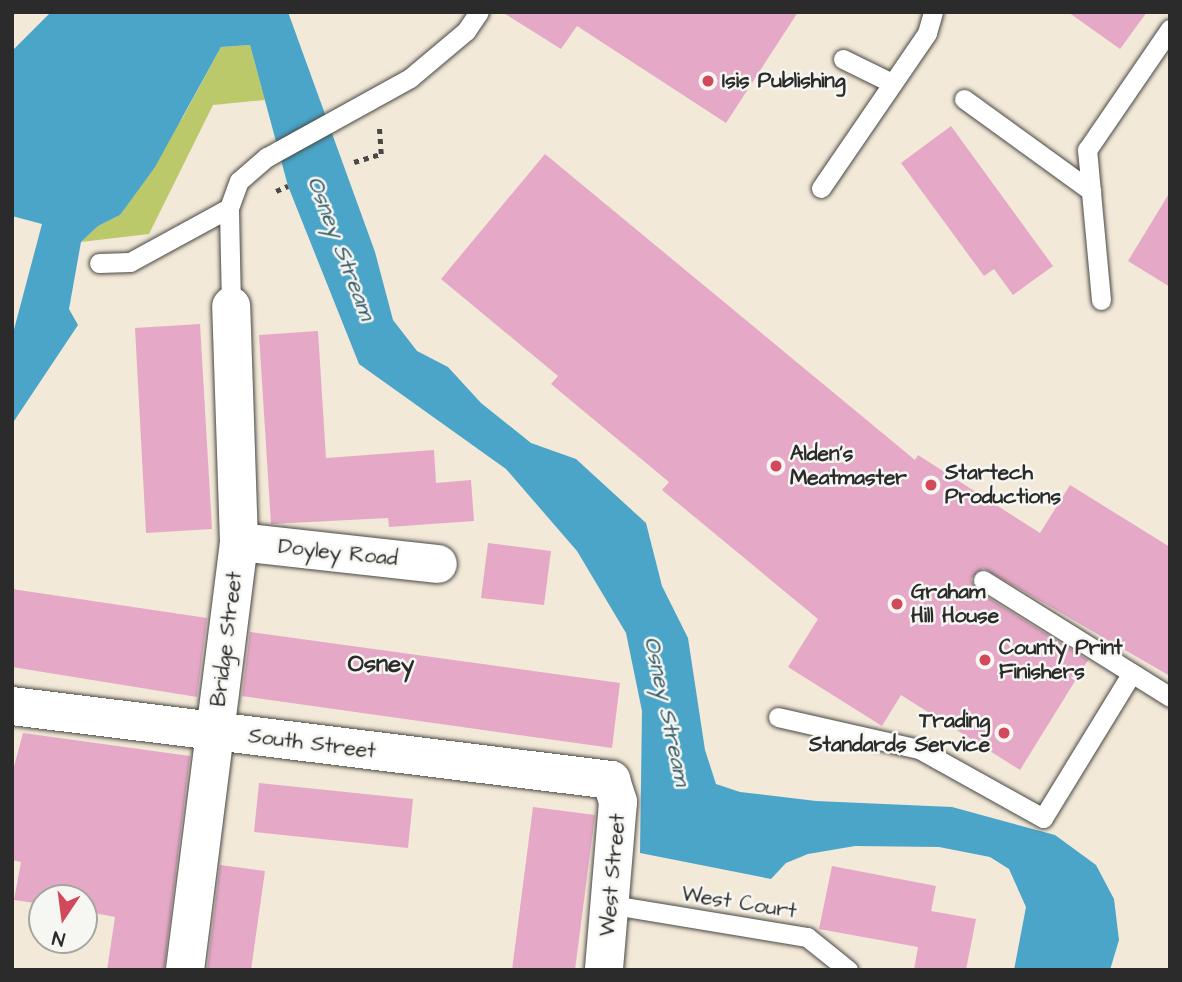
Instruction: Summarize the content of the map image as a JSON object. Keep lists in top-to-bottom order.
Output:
{
  "streets": {
    "street": [
      "Doyley Road",
      "Bridge Street",
      "South Street",
      "West Street"
    ],
    "lane": ["West Court"]
  },
  "crossings": [
    ["Doyley Road", "Bridge Street"],
    ["Bridge Street", "South Street"],
    ["South Street", "West Street"],
    ["West Street", "West Court"]
  ],
  "districts": ["Osney"],
  "water": ["Osney Stream"],
  "places": [
    "Isis Publishing",
    "Alden's Meatmaster",
    "Startech Productions",
    "Graham Hill House",
    "County Print Finishers",
    "Trading Standards Service"
  ],
  "north": "bottom"
}
